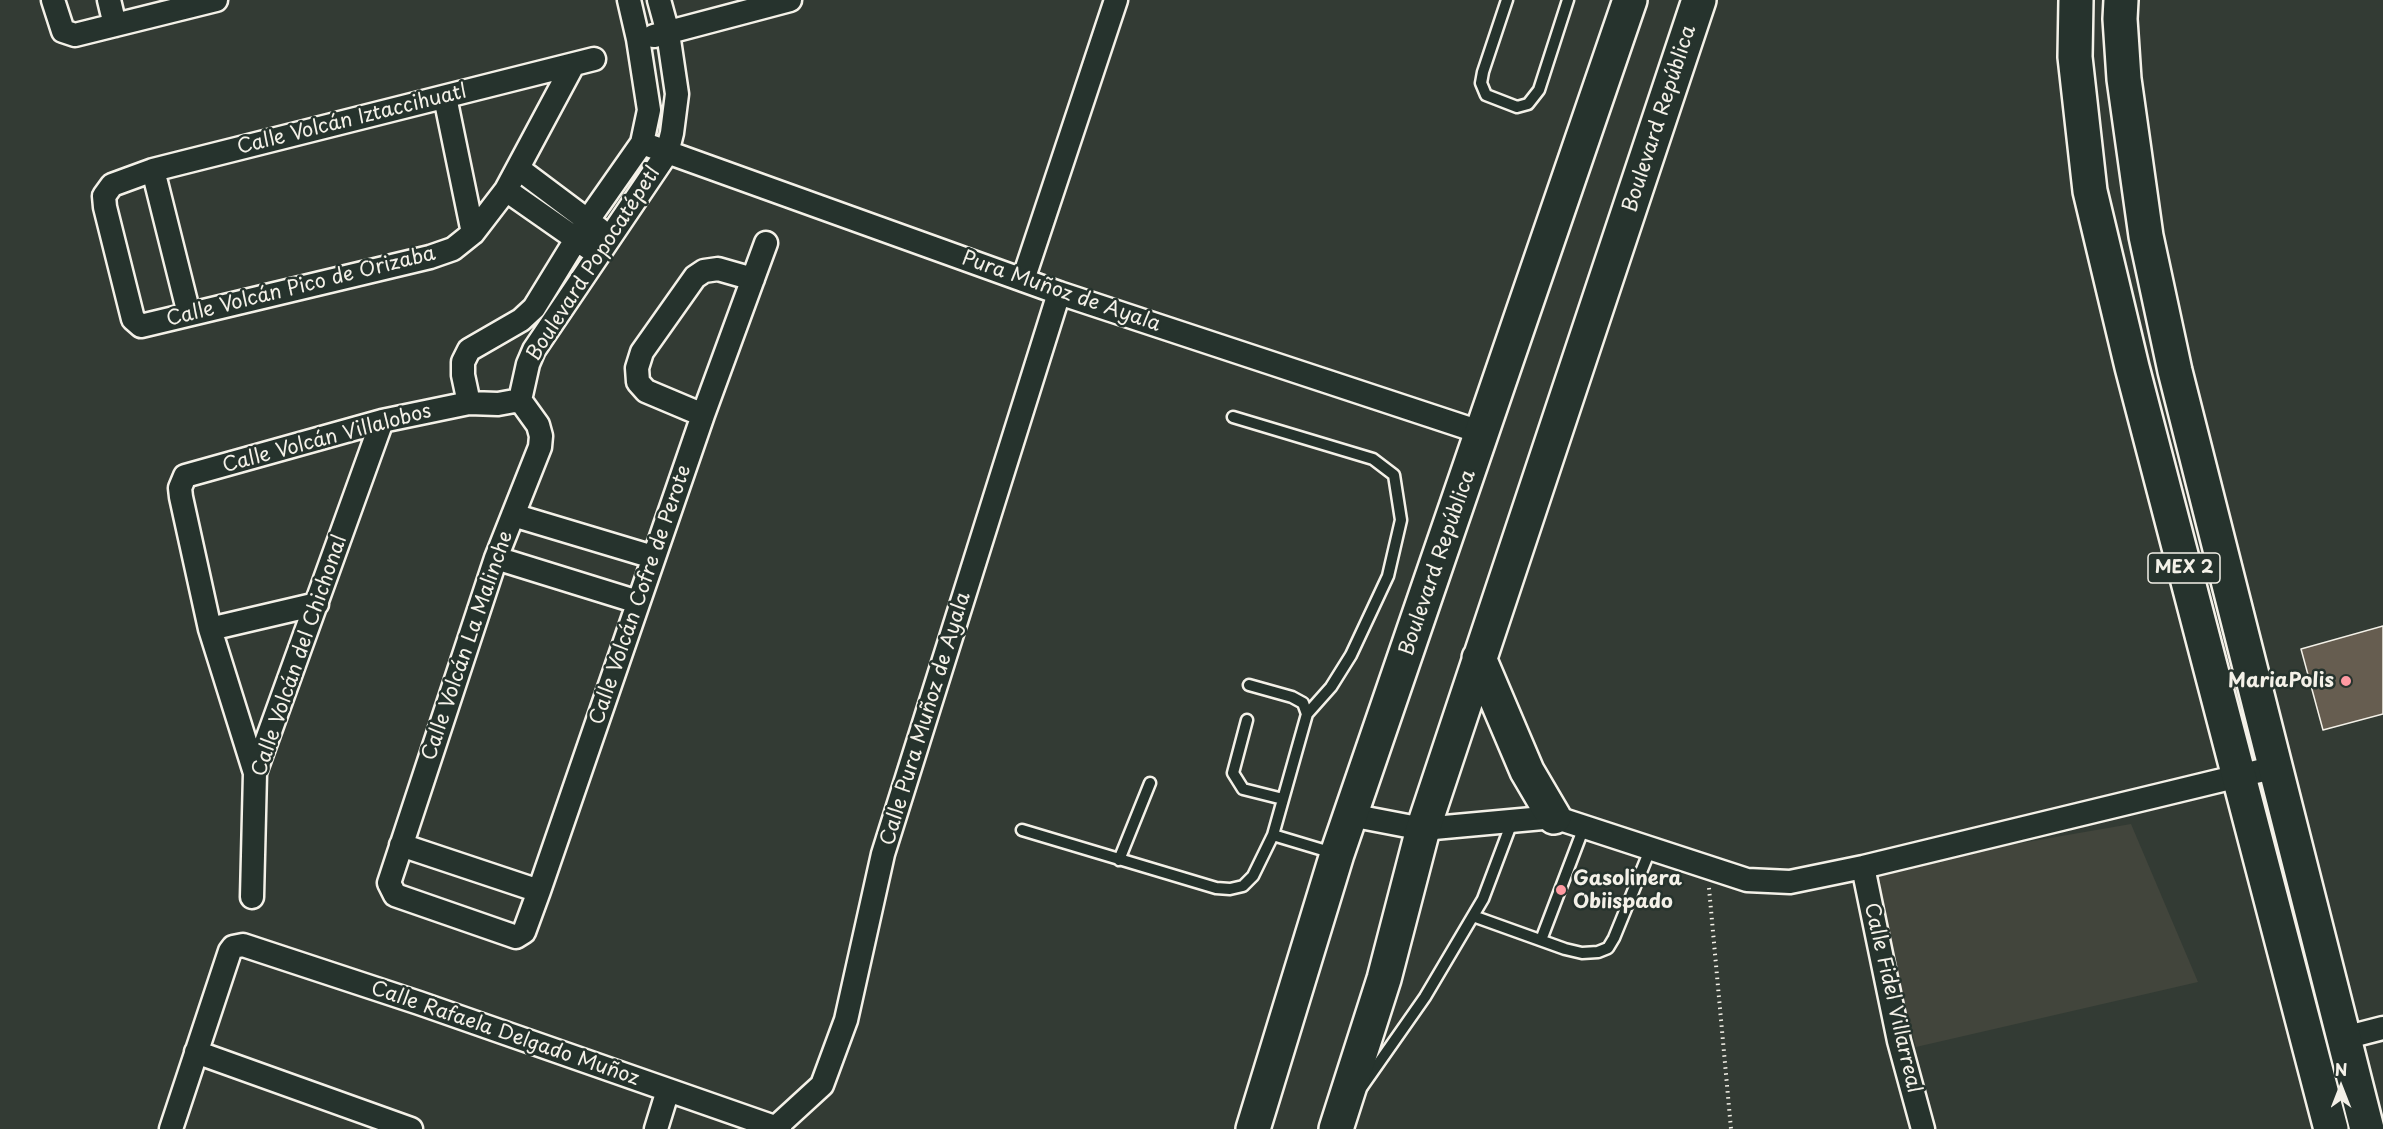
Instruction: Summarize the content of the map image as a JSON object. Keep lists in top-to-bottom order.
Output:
{
  "streets": {
    "main road": ["Boulevard República", "MEX 2"],
    "street": [
      "Calle Volcán Iztaccihuatl",
      "Boulevard Popocatépetl",
      "Calle Volcán Pico de Orizaba",
      "Pura Muñoz de Ayala",
      "Calle Volcán Villalobos",
      "Calle Volcán Cofre de Perote",
      "Calle Volcán La Malinche",
      "Calle Volcán del Chichonal",
      "Calle Pura Muñoz de Ayala",
      "Calle Fidel Villarreal",
      "Calle Rafaela Delgado Muñoz"
    ]
  },
  "crossings": [
    ["Boulevard República", "Pura Muñoz de Ayala"],
    ["Calle Volcán Iztaccihuatl", "Calle Volcán Pico de Orizaba"],
    ["Boulevard Popocatépetl", "Pura Muñoz de Ayala"],
    ["Boulevard Popocatépetl", "Calle Volcán Villalobos"],
    ["Boulevard Popocatépetl", "Calle Volcán La Malinche"],
    ["Pura Muñoz de Ayala", "Calle Pura Muñoz de Ayala"],
    ["Calle Volcán Villalobos", "Calle Volcán del Chichonal"],
    ["Calle Volcán Cofre de Perote", "Calle Volcán La Malinche"],
    ["Calle Pura Muñoz de Ayala", "Calle Rafaela Delgado Muñoz"]
  ],
  "places": ["MariaPolis", "Gasolinera Obiispado"],
  "north": "top"
}
